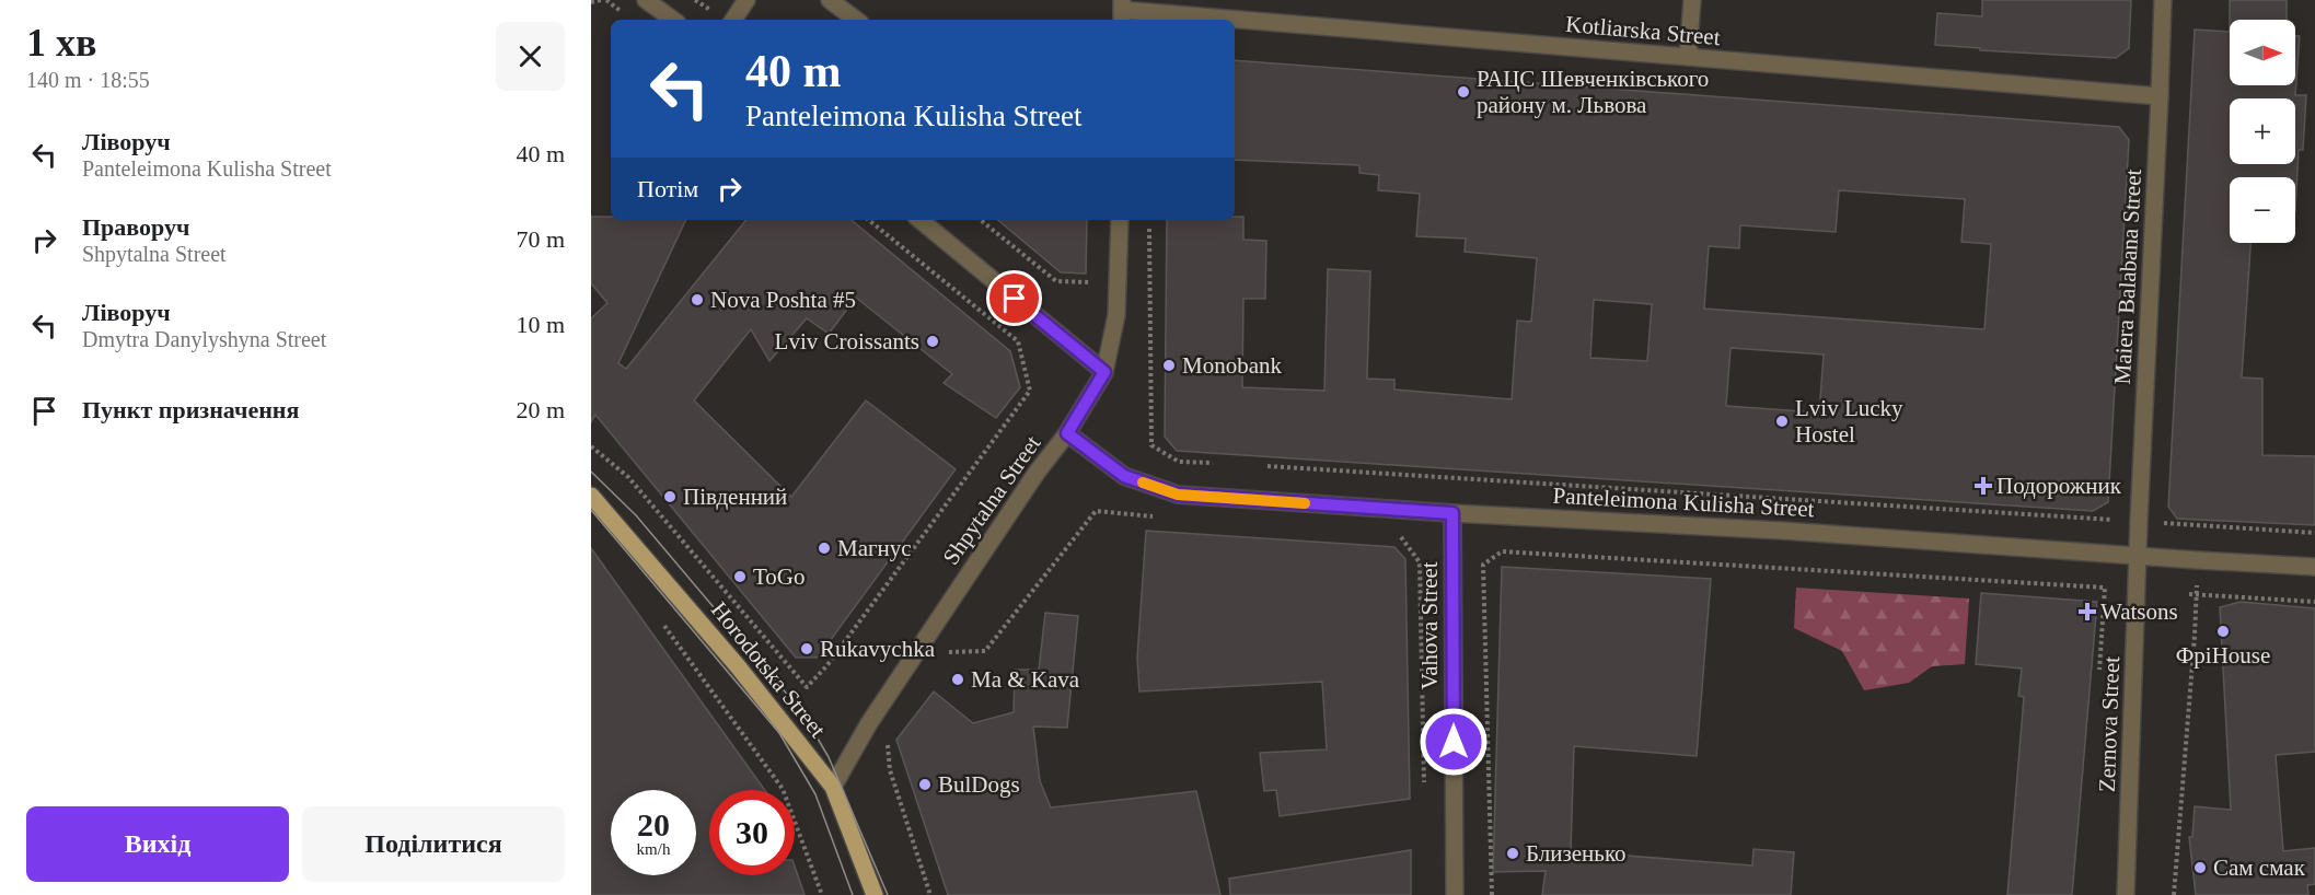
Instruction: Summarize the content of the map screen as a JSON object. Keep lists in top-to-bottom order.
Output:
{
  "streets": {
    "main road": ["Horodotska Street"],
    "street": [
      "Kotliarska Street",
      "Maiera Balabana Street",
      "Shpytalna Street",
      "Panteleimona Kulisha Street",
      "Vahova Street",
      "Zernova Street"
    ]
  },
  "crossings": [
    ["Kotliarska Street", "Maiera Balabana Street"],
    ["Maiera Balabana Street", "Panteleimona Kulisha Street"],
    ["Maiera Balabana Street", "Zernova Street"],
    ["Shpytalna Street", "Panteleimona Kulisha Street"],
    ["Shpytalna Street", "Horodotska Street"],
    ["Panteleimona Kulisha Street", "Vahova Street"],
    ["Panteleimona Kulisha Street", "Zernova Street"]
  ],
  "places": {
    "other": [
      "РАЦС Шевченківського району м. Львова",
      "Nova Poshta #5",
      "Lviv Croissants",
      "Monobank",
      "Lviv Lucky Hostel",
      "Південний",
      "Магнус",
      "ToGo",
      "ФріHouse",
      "Rukavychka",
      "Ma & Kava",
      "BulDogs",
      "Близенько",
      "Сам смак"
    ],
    "health": ["Подорожник", "Watsons"]
  },
  "north": "right",
  "page": {
    "heading": ["1 хв", "140 m · 18:55"],
    "map_buttons": ["+", "−"],
    "turn": ["40 m", "Panteleimona Kulisha Street"],
    "list": [
      {
        "name": "Ліворуч",
        "note": "Panteleimona Kulisha Street",
        "value": "40 m"
      },
      {
        "name": "Праворуч",
        "note": "Shpytalna Street",
        "value": "70 m"
      },
      {
        "name": "Ліворуч",
        "note": "Dmytra Danylyshyna Street",
        "value": "10 m"
      },
      {
        "name": "Пункт призначення",
        "value": "20 m"
      }
    ],
    "then": "Потім",
    "speed": "20 km/h",
    "limit": "30",
    "buttons": ["Вихід", "Поділитися"]
  }
}
